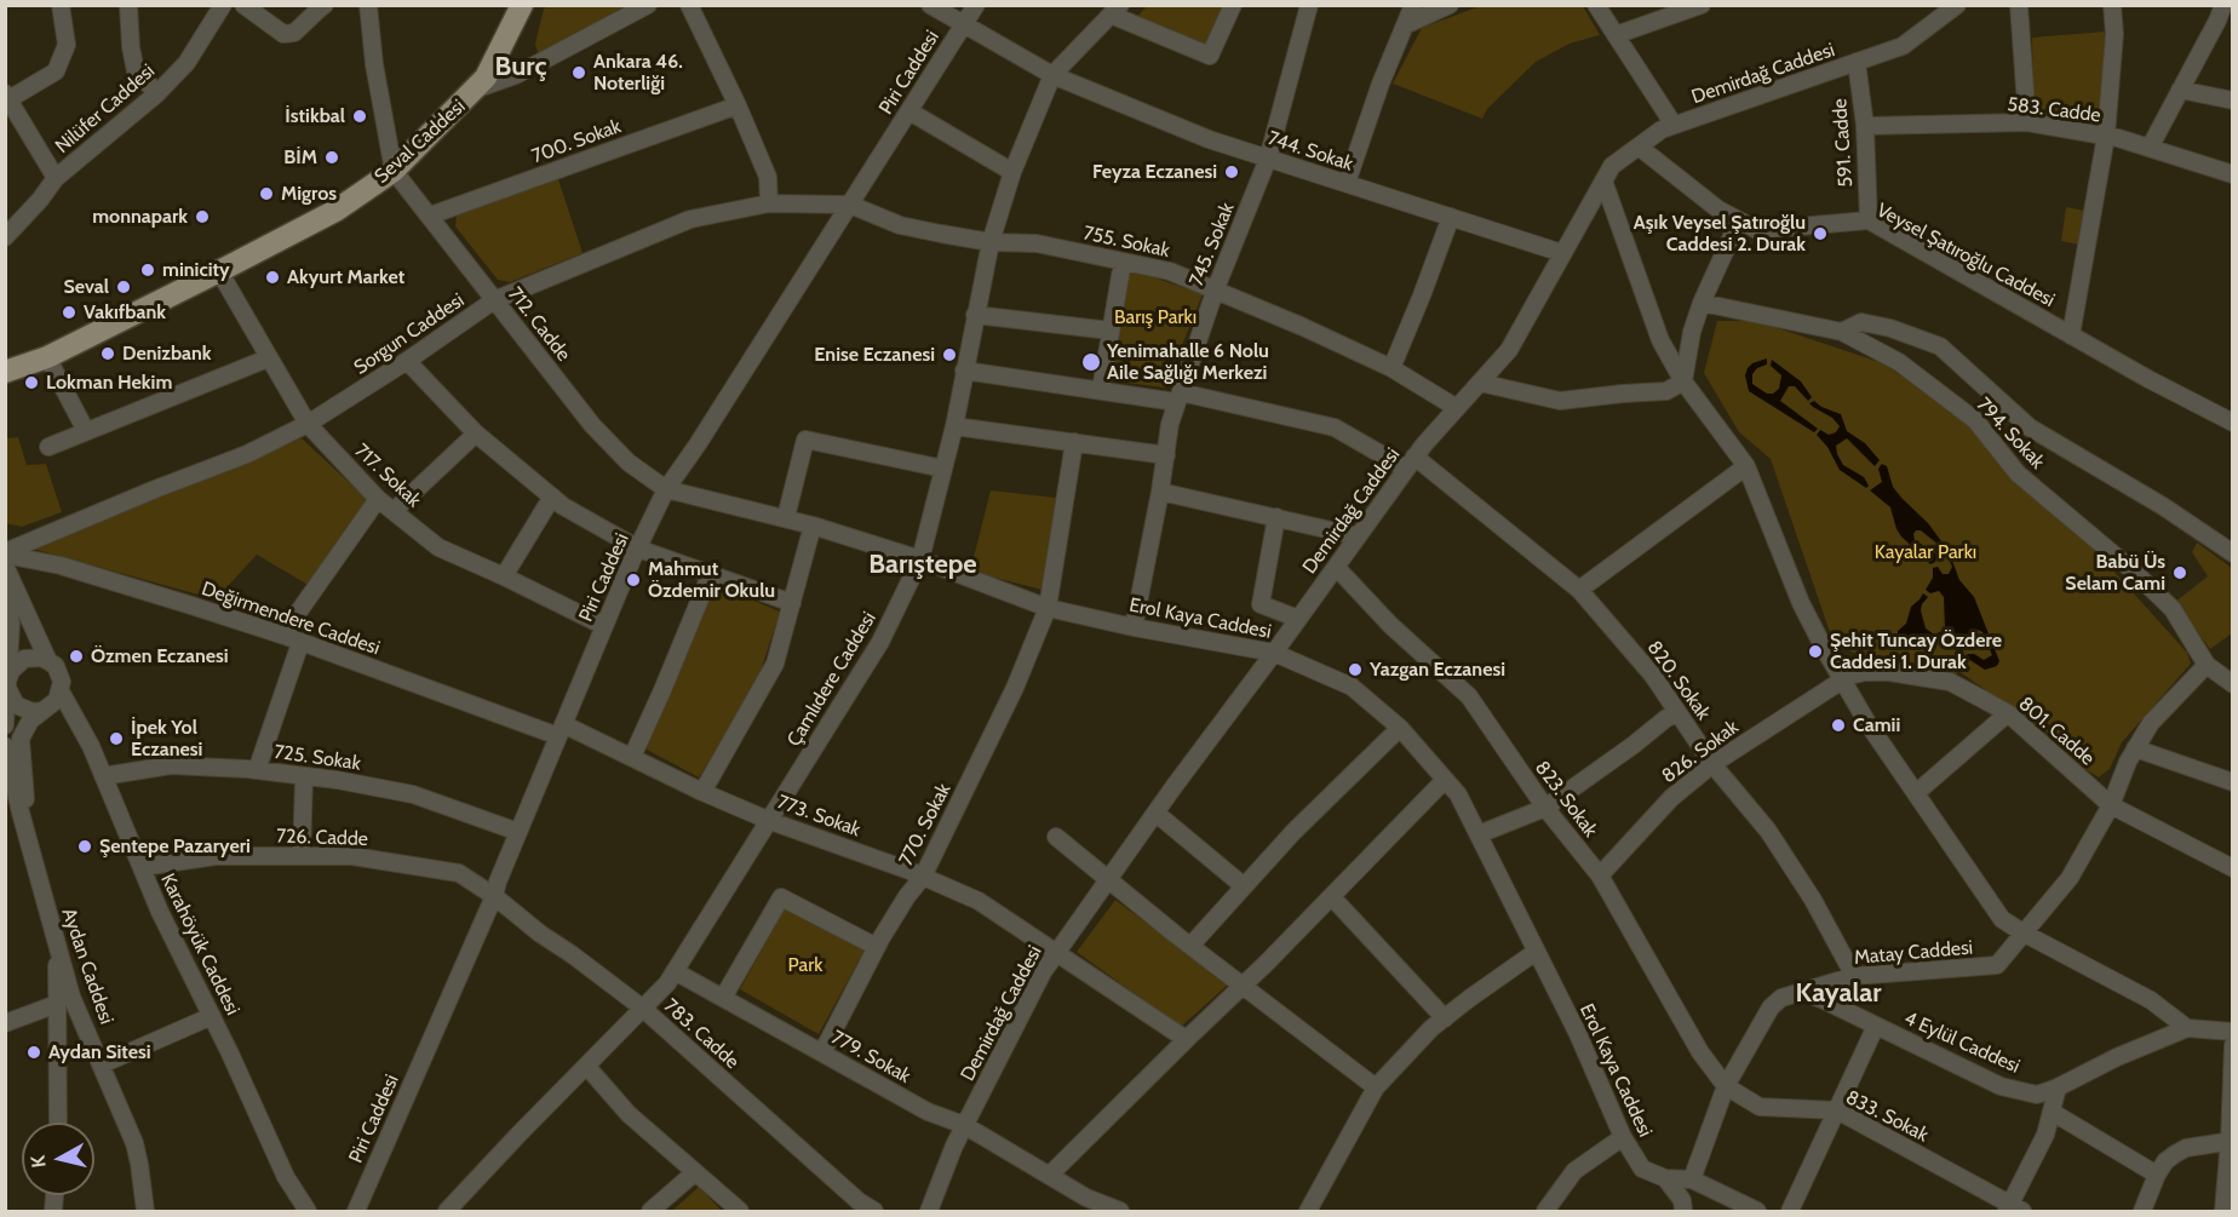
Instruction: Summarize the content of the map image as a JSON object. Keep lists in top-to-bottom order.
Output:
{
  "streets": {
    "main road": ["Seval Caddesi"],
    "street": [
      "Piri Caddesi",
      "Demirdağ Caddesi",
      "Nilüfer Caddesi",
      "583. Cadde",
      "700. Sokak",
      "591. Cadde",
      "744. Sokak",
      "755. Sokak",
      "745. Sokak",
      "Veysel Şatıroğlu Caddesi",
      "712. Cadde",
      "Sorgun Caddesi",
      "794. Sokak",
      "717. Sokak",
      "Değirmendere Caddesi",
      "Erol Kaya Caddesi",
      "Çamlıdere Caddesi",
      "820. Sokak",
      "801. Cadde",
      "826. Sokak",
      "725. Sokak",
      "823. Sokak",
      "773. Sokak",
      "770. Sokak",
      "726. Cadde",
      "Karahöyük Caddesi",
      "Matay Caddesi",
      "Aydan Caddesi",
      "783. Cadde",
      "4 Eylül Caddesi",
      "779. Sokak",
      "833. Sokak"
    ]
  },
  "crossings": [
    ["Piri Caddesi", "744. Sokak"],
    ["Piri Caddesi", "755. Sokak"],
    ["Piri Caddesi", "712. Cadde"],
    ["Piri Caddesi", "Sorgun Caddesi"],
    ["Piri Caddesi", "717. Sokak"],
    ["Piri Caddesi", "Değirmendere Caddesi"],
    ["Piri Caddesi", "Erol Kaya Caddesi"],
    ["Piri Caddesi", "725. Sokak"],
    ["Piri Caddesi", "773. Sokak"],
    ["Piri Caddesi", "726. Cadde"],
    ["Piri Caddesi", "783. Cadde"],
    ["Demirdağ Caddesi", "591. Cadde"],
    ["Demirdağ Caddesi", "744. Sokak"],
    ["Demirdağ Caddesi", "755. Sokak"],
    ["Demirdağ Caddesi", "Veysel Şatıroğlu Caddesi"],
    ["Demirdağ Caddesi", "Erol Kaya Caddesi"],
    ["Demirdağ Caddesi", "820. Sokak"],
    ["Demirdağ Caddesi", "823. Sokak"],
    ["Demirdağ Caddesi", "773. Sokak"],
    ["Demirdağ Caddesi", "779. Sokak"],
    ["583. Cadde", "591. Cadde"],
    ["Seval Caddesi", "712. Cadde"],
    ["Seval Caddesi", "717. Sokak"],
    ["700. Sokak", "712. Cadde"],
    ["591. Cadde", "Veysel Şatıroğlu Caddesi"],
    ["744. Sokak", "745. Sokak"],
    ["744. Sokak", "Çamlıdere Caddesi"],
    ["755. Sokak", "745. Sokak"],
    ["755. Sokak", "Sorgun Caddesi"],
    ["755. Sokak", "Çamlıdere Caddesi"],
    ["745. Sokak", "Erol Kaya Caddesi"],
    ["745. Sokak", "820. Sokak"],
    ["712. Cadde", "Sorgun Caddesi"],
    ["712. Cadde", "Erol Kaya Caddesi"],
    ["Sorgun Caddesi", "717. Sokak"],
    ["Sorgun Caddesi", "Değirmendere Caddesi"],
    ["794. Sokak", "Matay Caddesi"],
    ["Değirmendere Caddesi", "773. Sokak"],
    ["Erol Kaya Caddesi", "Çamlıdere Caddesi"],
    ["Erol Kaya Caddesi", "770. Sokak"],
    ["Çamlıdere Caddesi", "820. Sokak"],
    ["Çamlıdere Caddesi", "773. Sokak"],
    ["Çamlıdere Caddesi", "783. Cadde"],
    ["Çamlıdere Caddesi", "779. Sokak"],
    ["820. Sokak", "826. Sokak"],
    ["820. Sokak", "Matay Caddesi"],
    ["801. Cadde", "826. Sokak"],
    ["801. Cadde", "Matay Caddesi"],
    ["826. Sokak", "823. Sokak"],
    ["725. Sokak", "Karahöyük Caddesi"],
    ["823. Sokak", "Matay Caddesi"],
    ["823. Sokak", "833. Sokak"],
    ["773. Sokak", "770. Sokak"],
    ["770. Sokak", "779. Sokak"],
    ["726. Cadde", "Karahöyük Caddesi"],
    ["726. Cadde", "783. Cadde"],
    ["Matay Caddesi", "4 Eylül Caddesi"],
    ["Matay Caddesi", "833. Sokak"]
  ],
  "districts": ["Burç", "Barıştepe", "Kayalar"],
  "parks": ["Barış Parkı", "Kayalar Parkı", "Park"],
  "places": [
    "Ankara 46. Noterliği",
    "İstikbal",
    "BİM",
    "Feyza Eczanesi",
    "Migros",
    "monnapark",
    "Aşık Veysel Şatıroğlu Caddesi 2. Durak",
    "minicity",
    "Akyurt Market",
    "Seval",
    "Vakıfbank",
    "Denizbank",
    "Enise Eczanesi",
    "Yenimahalle 6 Nolu Aile Sağlığı Merkezi",
    "Lokman Hekim",
    "Babü Üs Selam Cami",
    "Mahmut Özdemir Okulu",
    "Şehit Tuncay Özdere Caddesi 1. Durak",
    "Özmen Eczanesi",
    "Yazgan Eczanesi",
    "Camii",
    "İpek Yol Eczanesi",
    "Şentepe Pazaryeri",
    "Aydan Sitesi"
  ],
  "north": "left"
}
